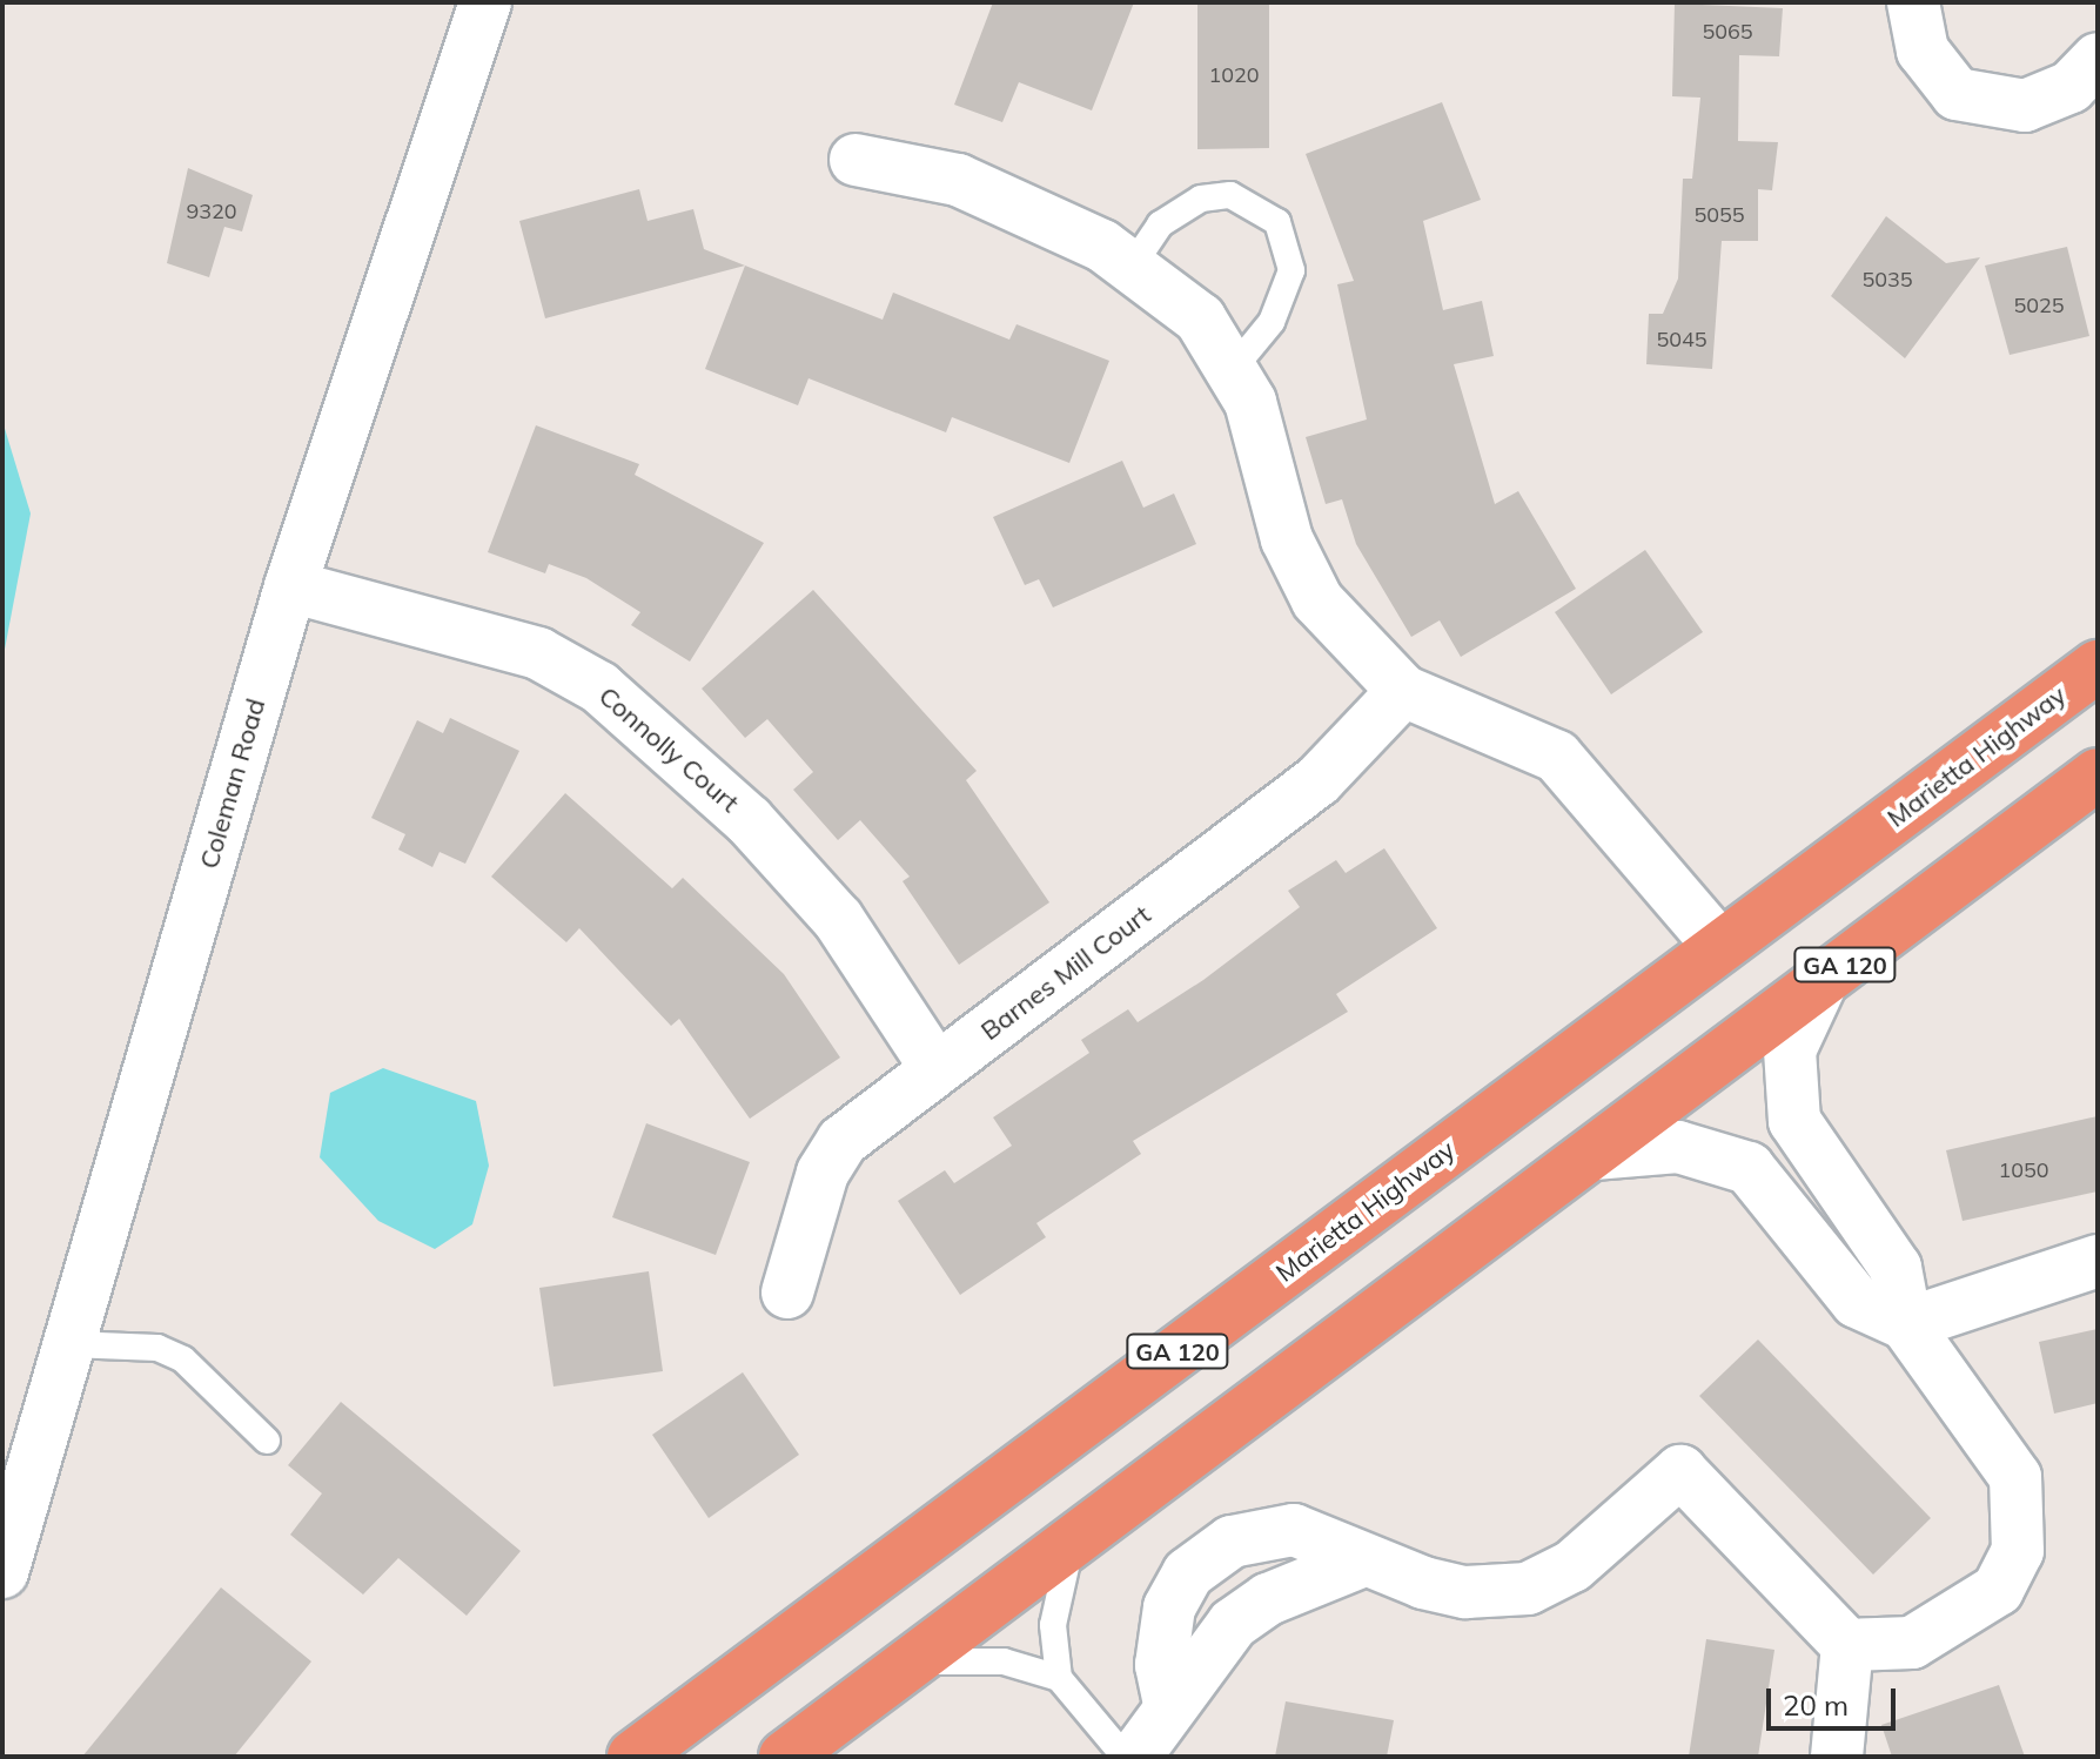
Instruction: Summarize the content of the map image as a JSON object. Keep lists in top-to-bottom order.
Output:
{
  "streets": {
    "highway": ["Marietta Highway", "GA 120"],
    "street": ["Connolly Court", "Coleman Road", "Barnes Mill Court"]
  },
  "crossings": [
    ["Connolly Court", "Coleman Road"],
    ["Connolly Court", "Barnes Mill Court"]
  ],
  "house_numbers": [
    "5065",
    "1020",
    "9320",
    "5055",
    "5035",
    "5025",
    "5045",
    "1050"
  ],
  "scale_bar": "20 m"
}
